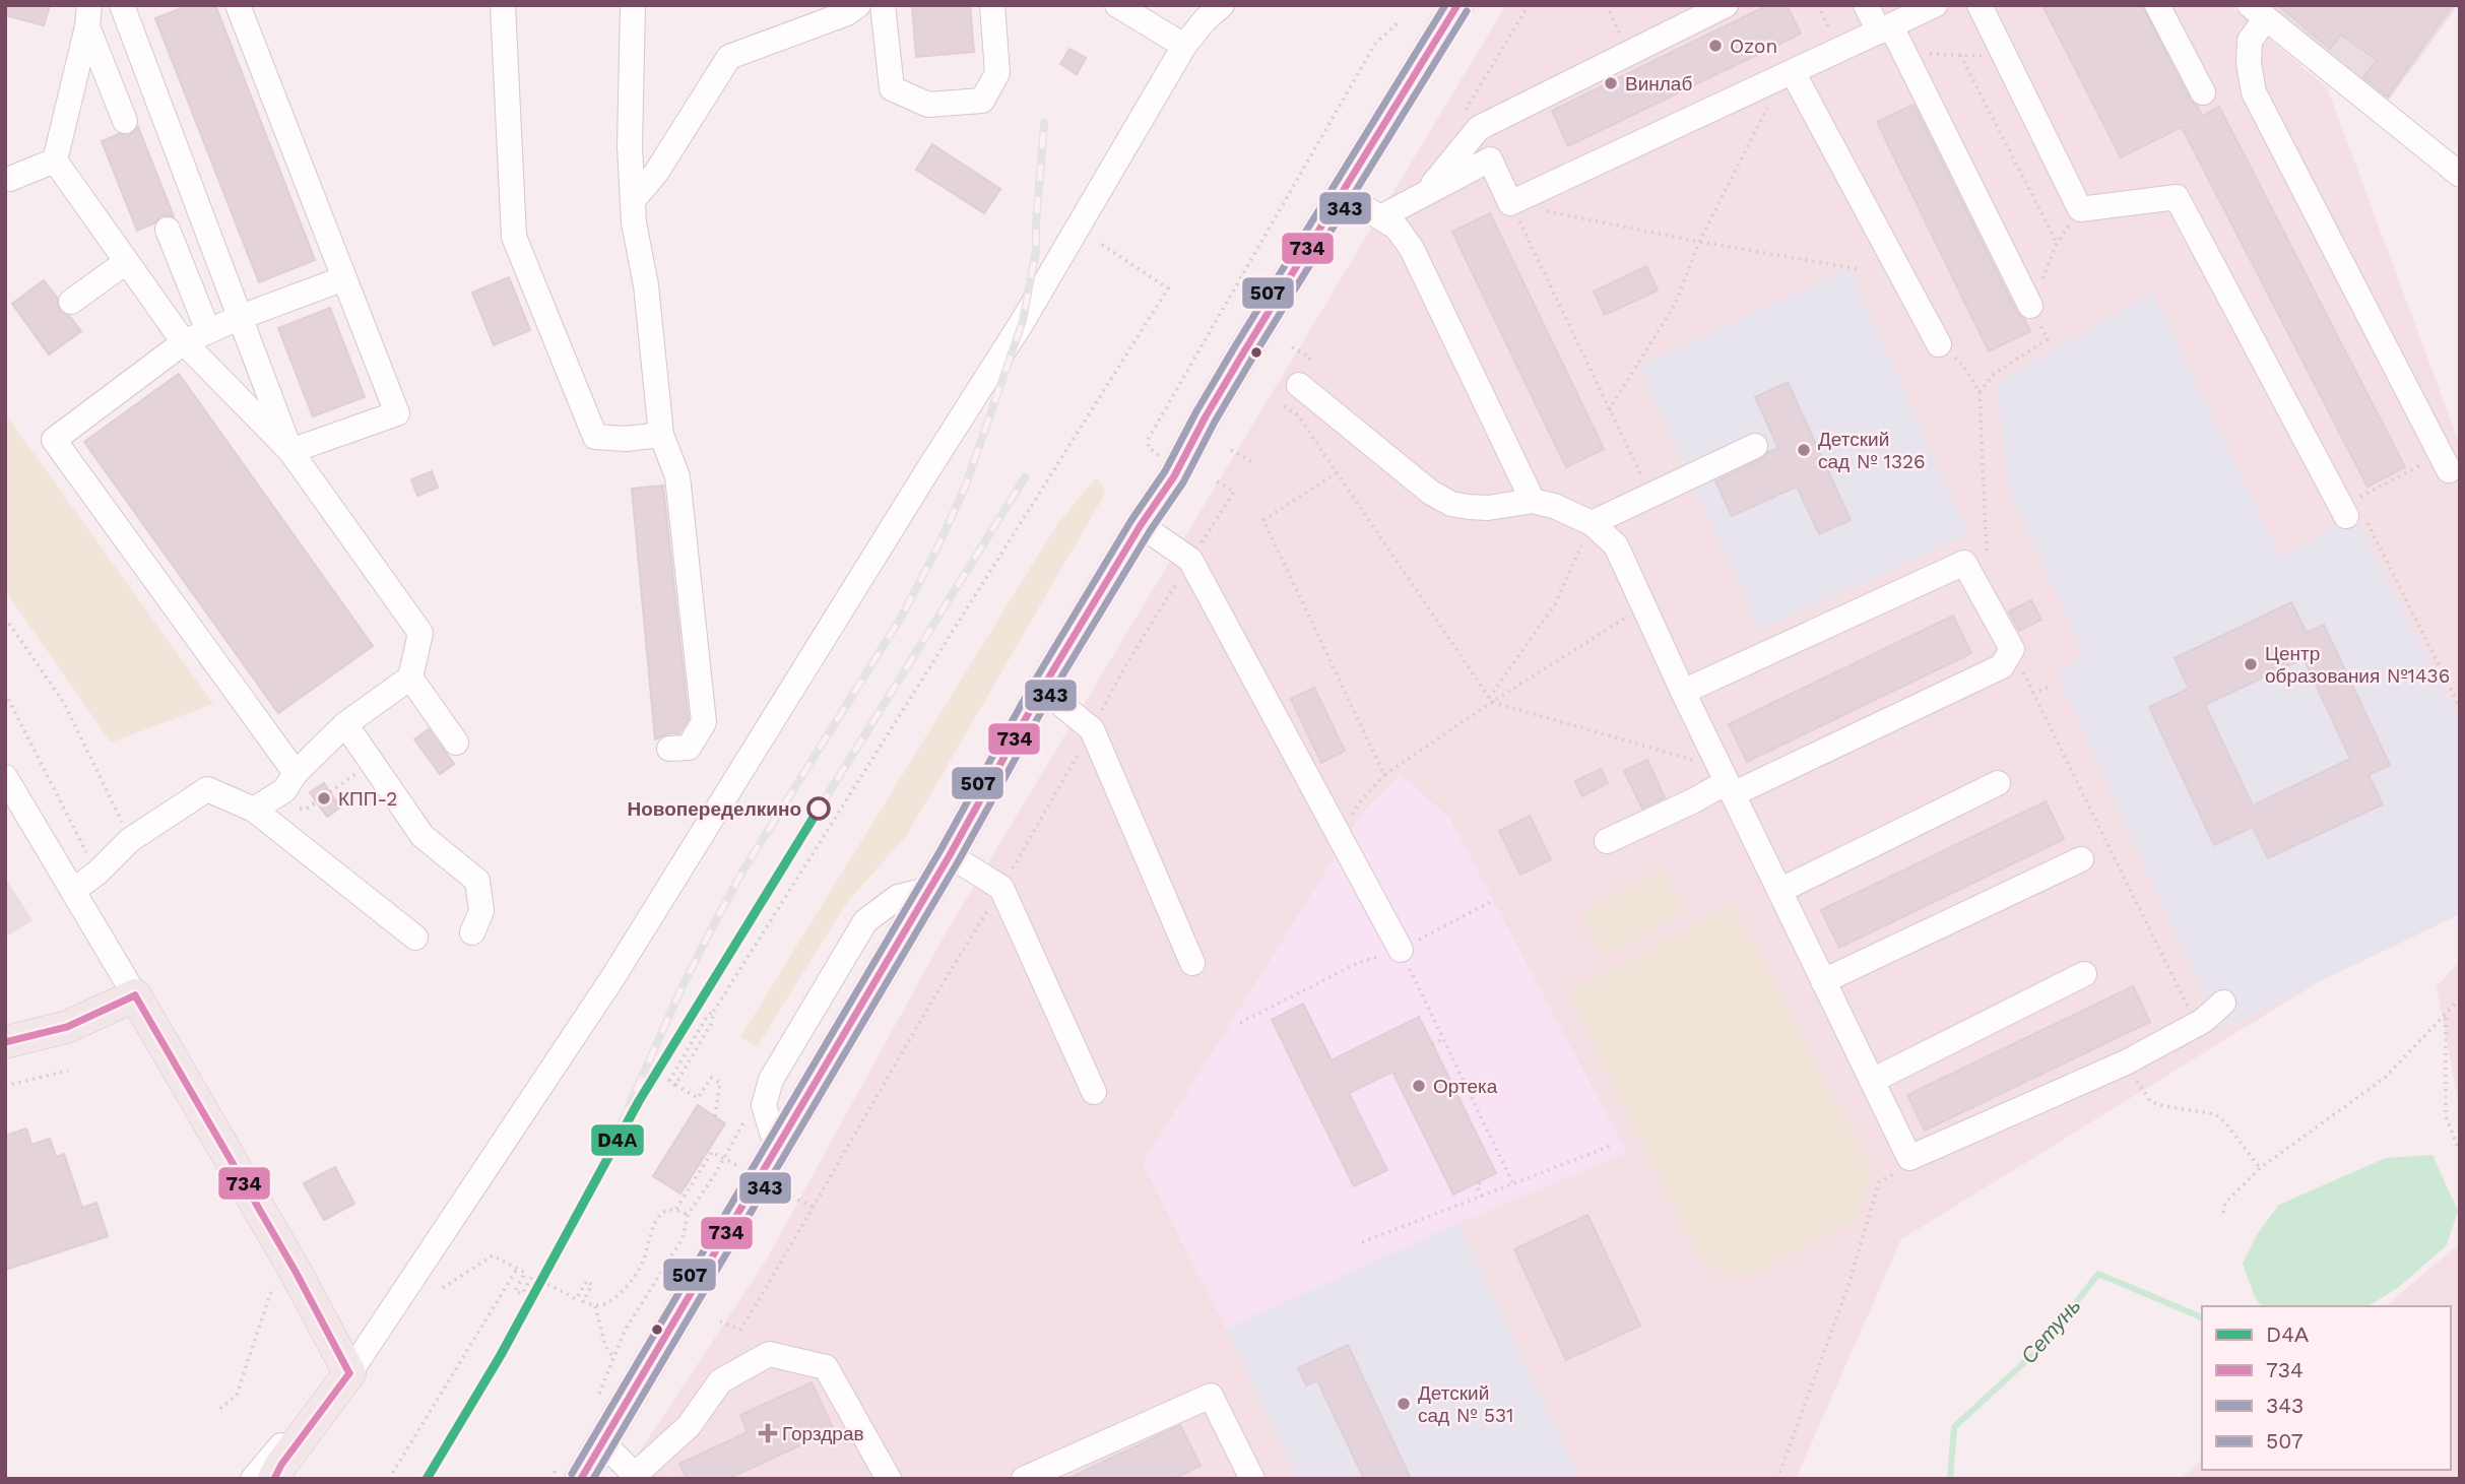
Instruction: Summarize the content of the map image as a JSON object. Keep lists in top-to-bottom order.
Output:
{
  "water": ["Сетунь"],
  "places": {
    "other": [
      "Ozon",
      "Винлаб",
      "Детский сад № 1326",
      "Центр образования №1436",
      "КПП-2",
      "Новопеределкино",
      "Ортека",
      "Детский сад № 531"
    ],
    "health": ["Горздрав"]
  },
  "lines": [
    "transit line 734",
    "transit line 507",
    "transit line 343",
    "transit line D4А"
  ],
  "legend": [
    "D4А",
    "734",
    "343",
    "507"
  ]
}
